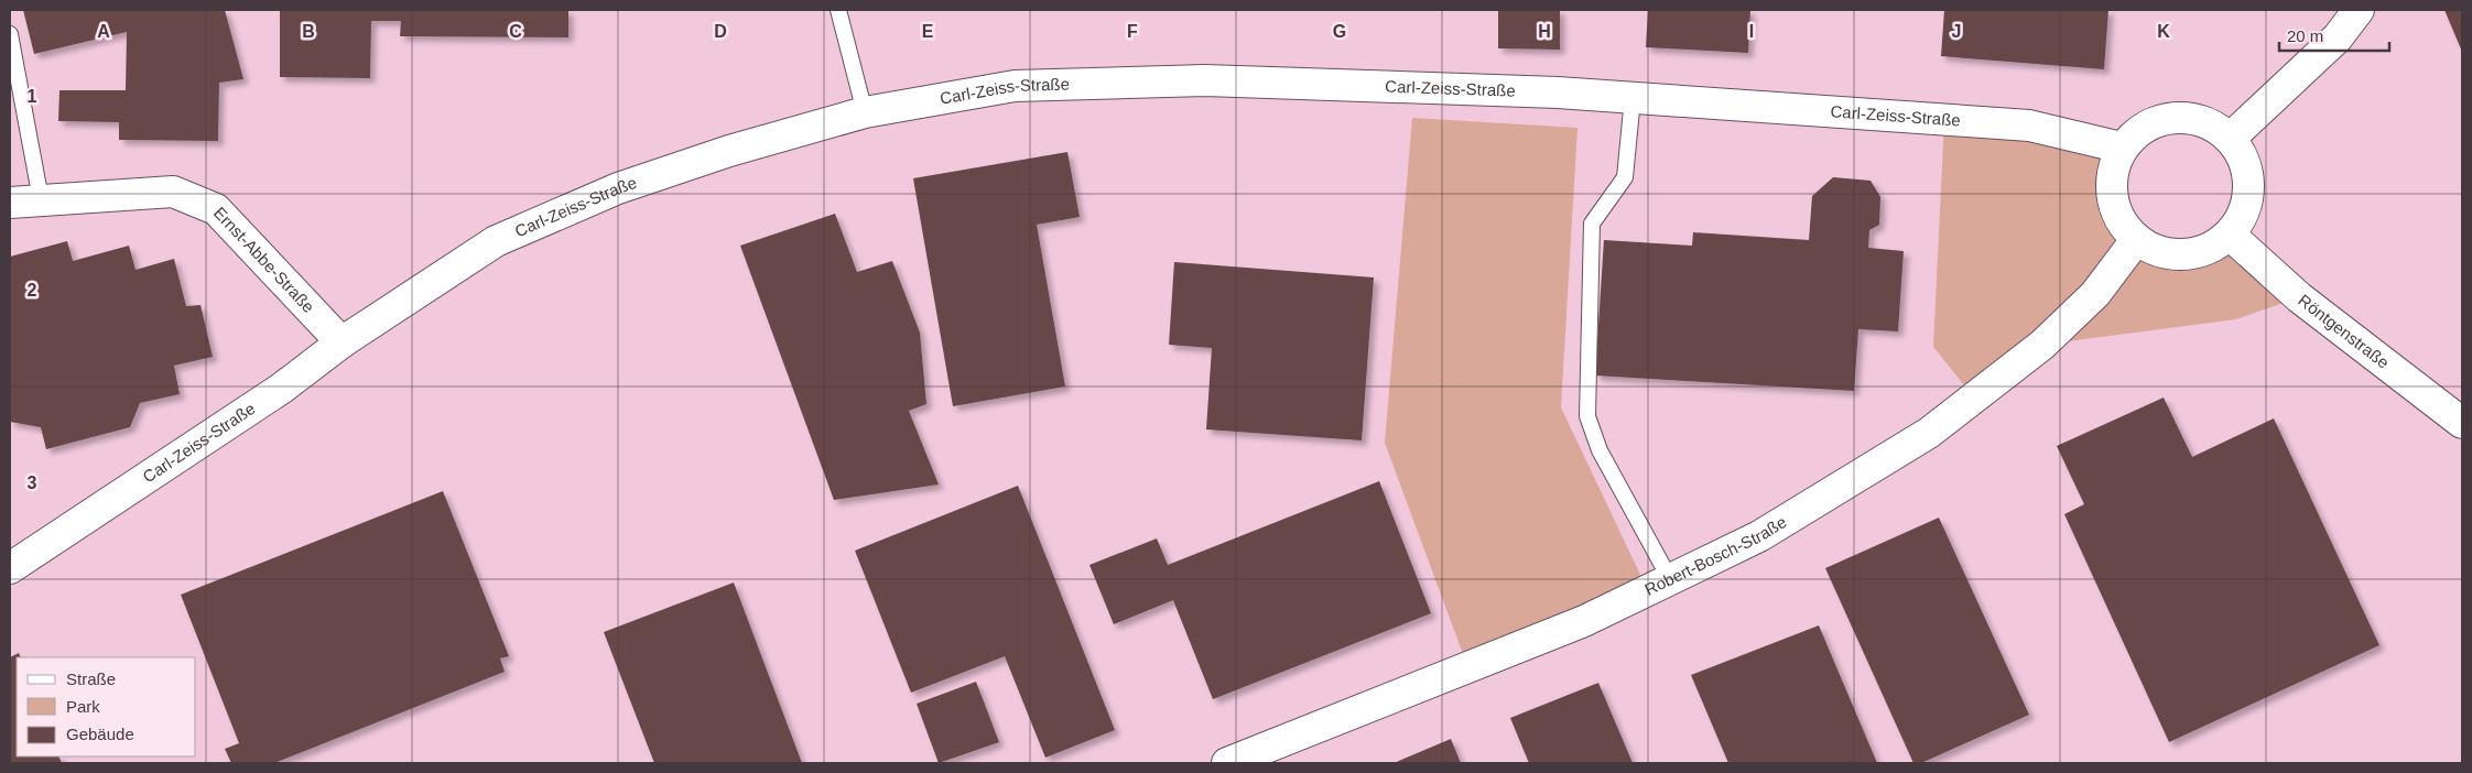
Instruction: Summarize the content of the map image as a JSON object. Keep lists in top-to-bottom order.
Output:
{
  "streets": {
    "street": [
      "Carl-Zeiss-Straße",
      "Ernst-Abbe-Straße",
      "Röntgenstraße",
      "Robert-Bosch-Straße"
    ]
  },
  "crossings": [
    ["Carl-Zeiss-Straße", "Ernst-Abbe-Straße"],
    ["Carl-Zeiss-Straße", "Röntgenstraße"],
    ["Carl-Zeiss-Straße", "Robert-Bosch-Straße"],
    ["Röntgenstraße", "Robert-Bosch-Straße"]
  ],
  "legend": ["Straße", "Park", "Gebäude"],
  "scale_bar": "20 m",
  "grid": {
    "columns": [
      "A",
      "B",
      "C",
      "D",
      "E",
      "F",
      "G",
      "H",
      "I",
      "J",
      "K"
    ],
    "rows": ["1", "2", "3"]
  }
}
